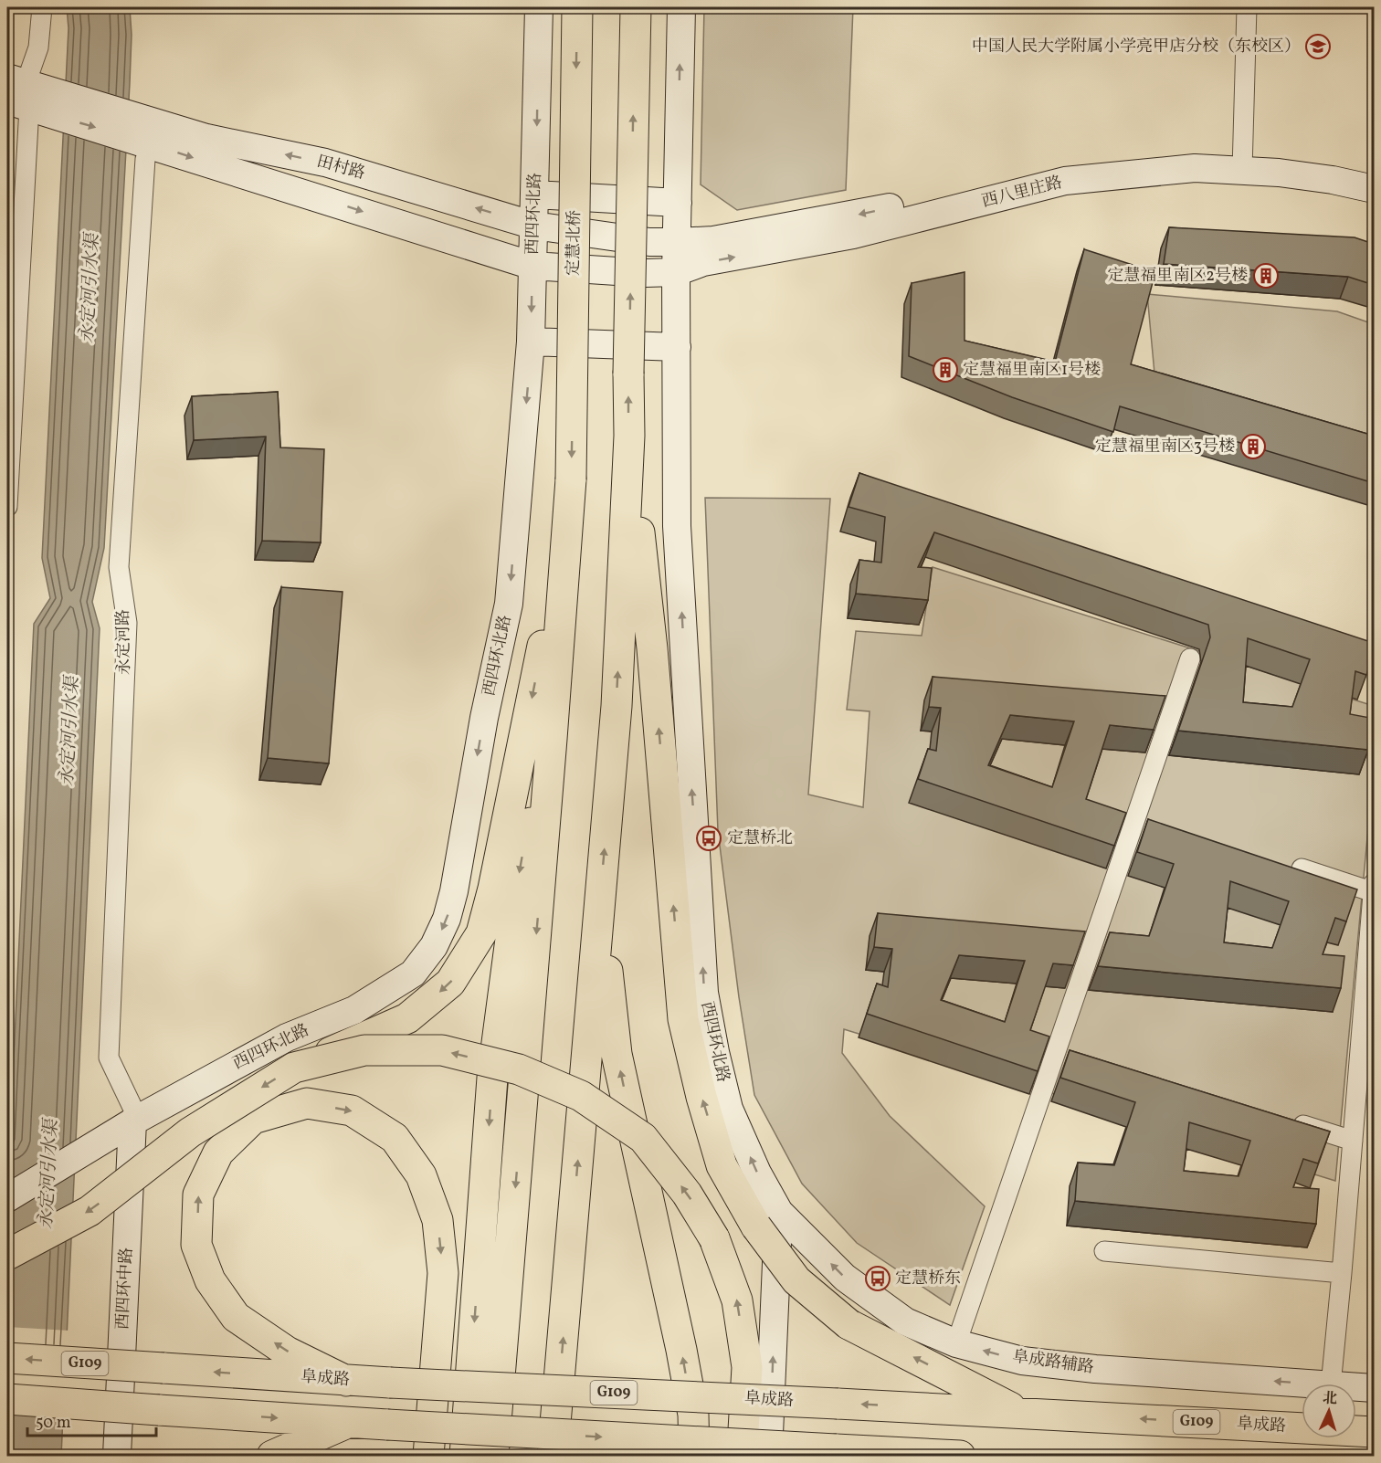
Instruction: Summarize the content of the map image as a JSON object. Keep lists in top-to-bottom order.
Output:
{
  "streets": {
    "highway": ["定慧北桥", "G109", "阜成路"],
    "main road": [
      "田村路",
      "西八里庄路",
      "西四环北路",
      "西四环中路",
      "阜成路辅路"
    ],
    "street": ["永定河路"]
  },
  "crossings": [
    ["田村路", "西八里庄路"],
    ["田村路", "西四环北路"],
    ["田村路", "永定河路"],
    ["西八里庄路", "西四环北路"],
    ["西四环北路", "永定河路"],
    ["西四环北路", "西四环中路"],
    ["西四环北路", "阜成路辅路"],
    ["永定河路", "西四环中路"]
  ],
  "one_way": ["阜成路辅路"],
  "water": ["永定河引水渠"],
  "places": {
    "school or university": ["中国人民大学附属小学亮甲店分校（东校区）"],
    "building": ["定慧福里南区2号楼", "定慧福里南区1号楼", "定慧福里南区3号楼"],
    "bus stop": ["定慧桥北", "定慧桥东"]
  },
  "scale_bar": "50 m",
  "north": "top"
}
